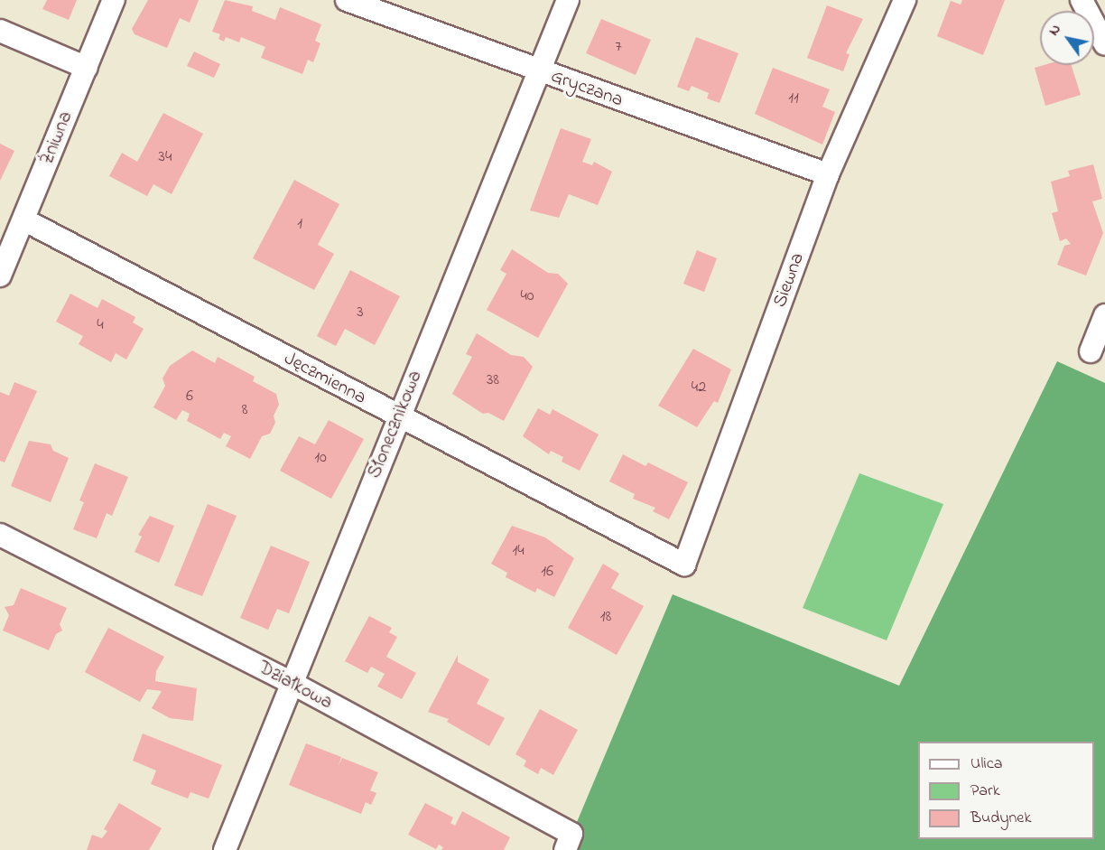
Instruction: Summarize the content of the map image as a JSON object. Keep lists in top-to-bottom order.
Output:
{
  "streets": {
    "street": [
      "Gryczana",
      "Żniwna",
      "Siewna",
      "Jęczmienna",
      "Słonecznikowa",
      "Działkowa"
    ]
  },
  "crossings": [
    ["Gryczana", "Siewna"],
    ["Gryczana", "Słonecznikowa"],
    ["Żniwna", "Jęczmienna"],
    ["Siewna", "Jęczmienna"],
    ["Jęczmienna", "Słonecznikowa"],
    ["Słonecznikowa", "Działkowa"]
  ],
  "house_numbers": [
    "7",
    "11",
    "34",
    "1",
    "40",
    "3",
    "4",
    "38",
    "42",
    "6",
    "8",
    "10",
    "14",
    "16",
    "18"
  ],
  "legend": ["Ulica", "Park", "Budynek"],
  "north": "top left"
}
